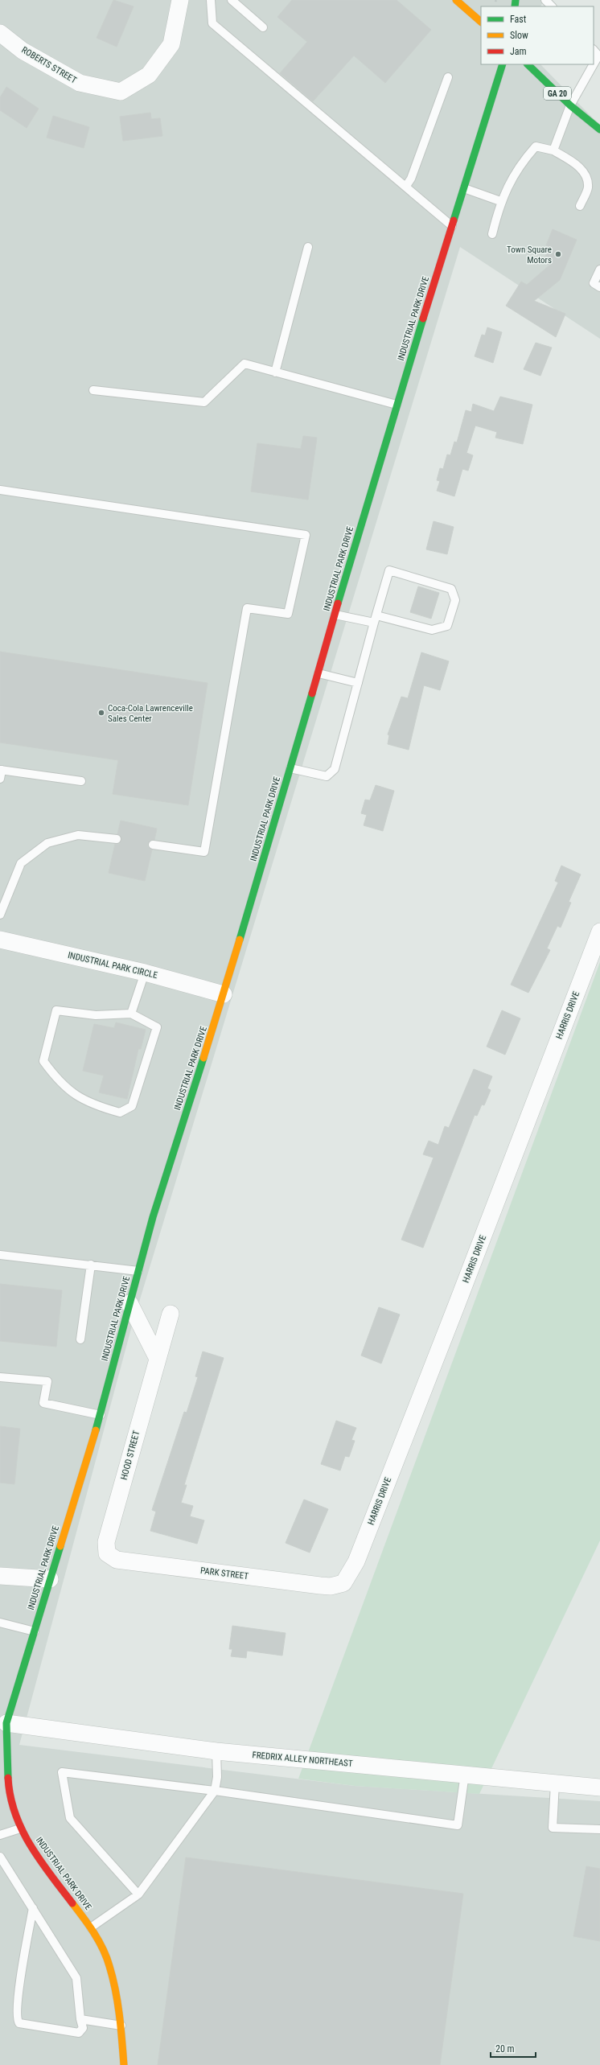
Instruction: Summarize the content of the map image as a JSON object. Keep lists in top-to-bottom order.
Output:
{
  "streets": {
    "main road": ["GA 20", "INDUSTRIAL PARK DRIVE"],
    "street": [
      "ROBERTS STREET",
      "INDUSTRIAL PARK CIRCLE",
      "HARRIS DRIVE",
      "HOOD STREET",
      "PARK STREET",
      "FREDRIX ALLEY NORTHEAST"
    ]
  },
  "crossings": [
    ["INDUSTRIAL PARK DRIVE", "INDUSTRIAL PARK CIRCLE"],
    ["INDUSTRIAL PARK DRIVE", "FREDRIX ALLEY NORTHEAST"],
    ["HARRIS DRIVE", "PARK STREET"],
    ["HOOD STREET", "PARK STREET"]
  ],
  "places": ["Town Square Motors", "Coca-Cola Lawrenceville Sales Center"],
  "legend": ["Fast", "Slow", "Jam"],
  "scale_bar": "20 m"
}
